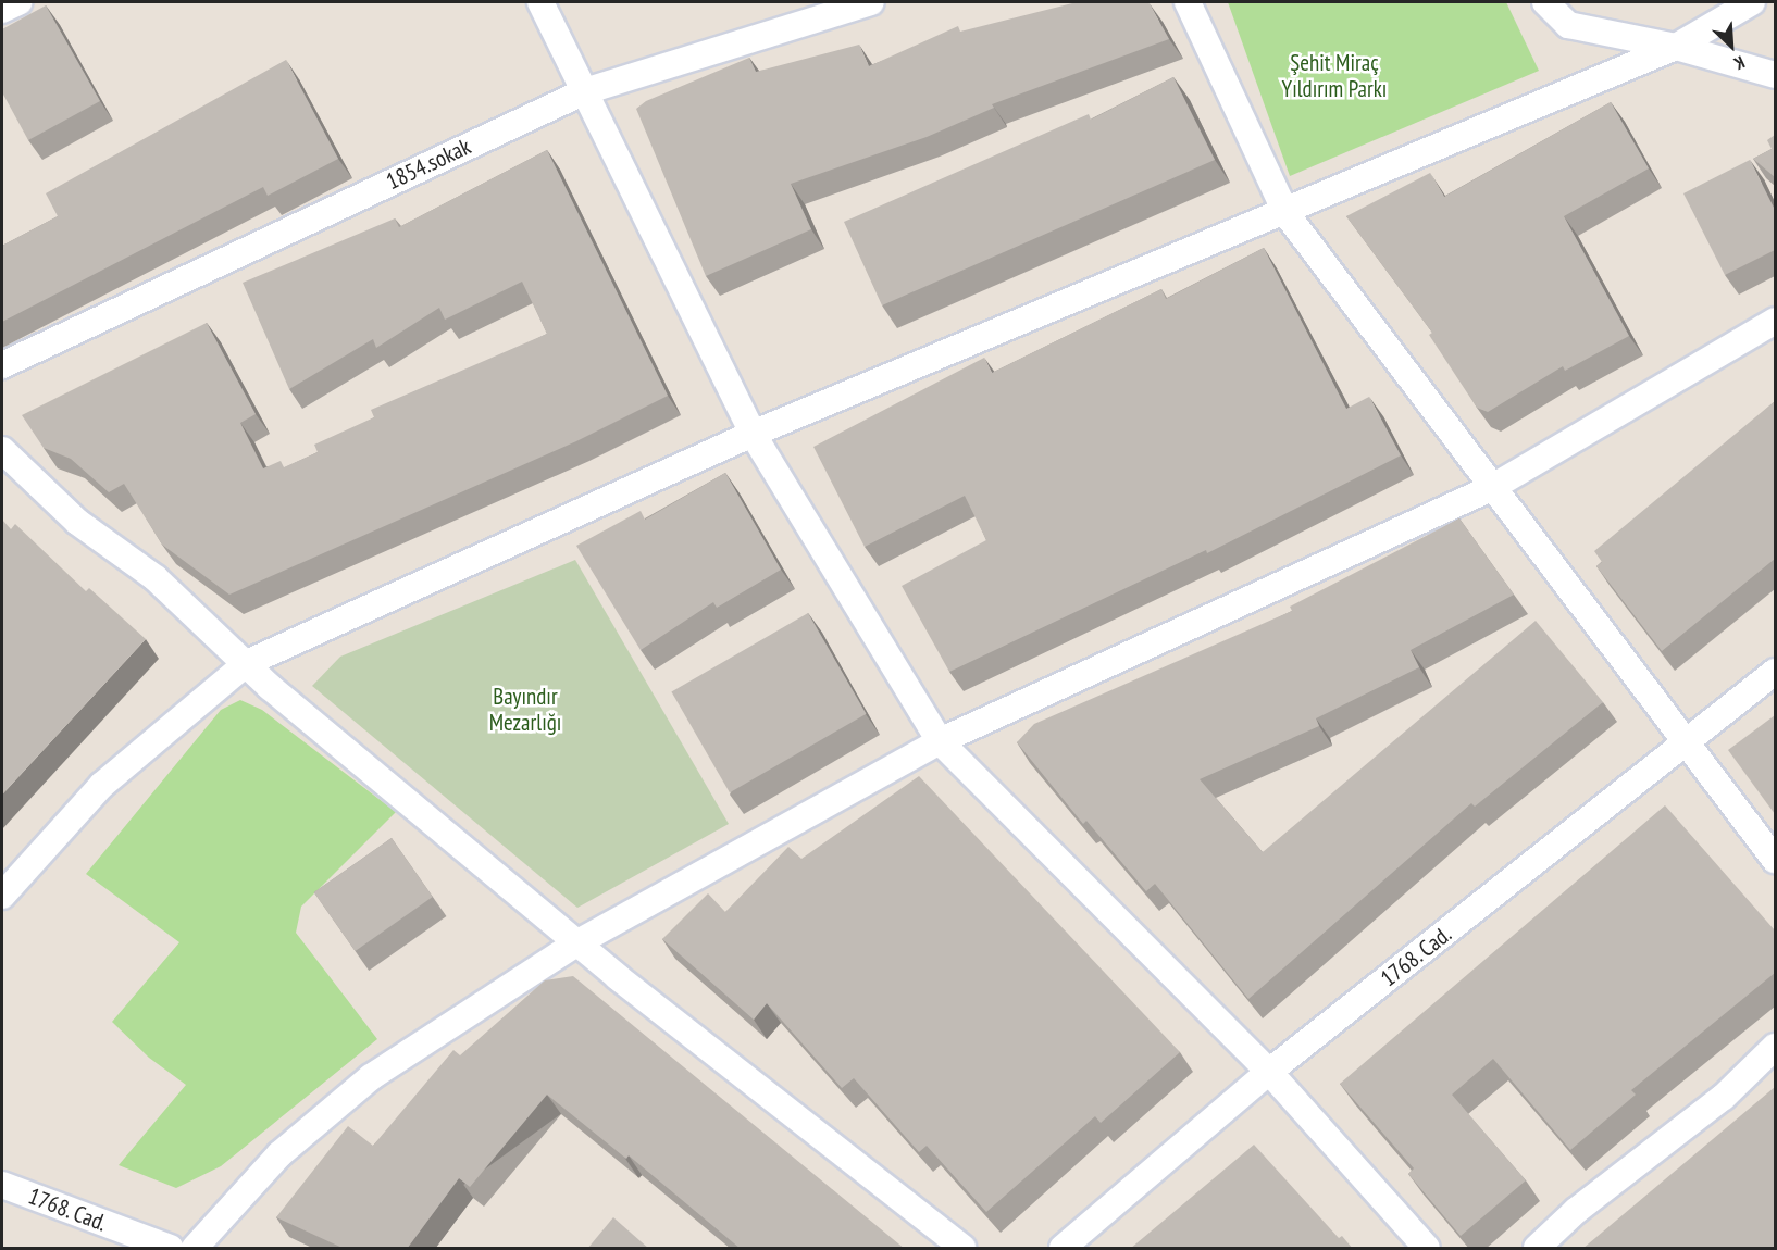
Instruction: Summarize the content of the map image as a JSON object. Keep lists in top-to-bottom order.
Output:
{
  "streets": {
    "street": ["1854.sokak", "1768. Cad."]
  },
  "parks": ["Şehit Miraç Yıldırım Parkı", "Bayındır Mezarlığı"],
  "north": "bottom right"
}
